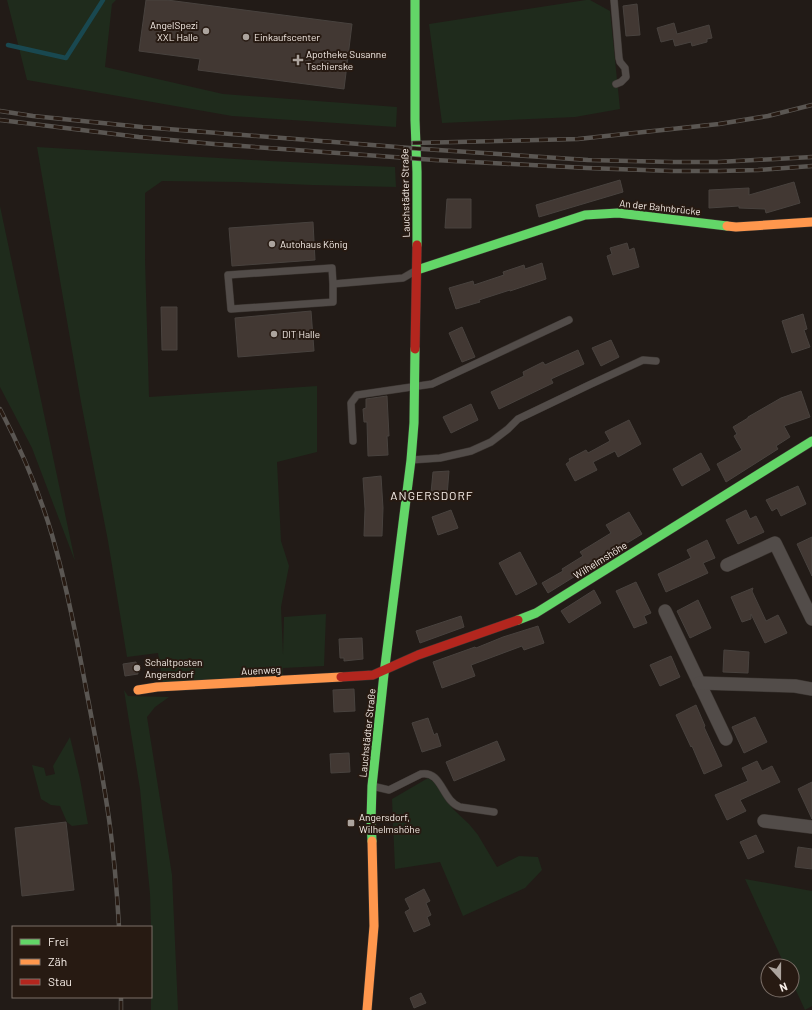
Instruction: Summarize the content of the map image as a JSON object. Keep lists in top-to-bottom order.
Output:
{
  "streets": {
    "street": [
      "Lauchstädter Straße",
      "An der Bahnbrücke",
      "Wilhelmshöhe",
      "Auenweg"
    ]
  },
  "crossings": [
    ["Lauchstädter Straße", "An der Bahnbrücke"],
    ["Lauchstädter Straße", "Wilhelmshöhe"],
    ["Lauchstädter Straße", "Auenweg"],
    ["Wilhelmshöhe", "Auenweg"]
  ],
  "districts": ["ANGERSDORF"],
  "places": {
    "other": [
      "AngelSpezi XXL Halle",
      "Einkaufscenter",
      "Autohaus König",
      "DIT Halle",
      "Schaltposten Angersdorf"
    ],
    "health": ["Apotheke Susanne Tschierske"],
    "transit": ["Angersdorf, Wilhelmshöhe"]
  },
  "legend": ["Frei", "Zäh", "Stau"],
  "north": "bottom"
}
